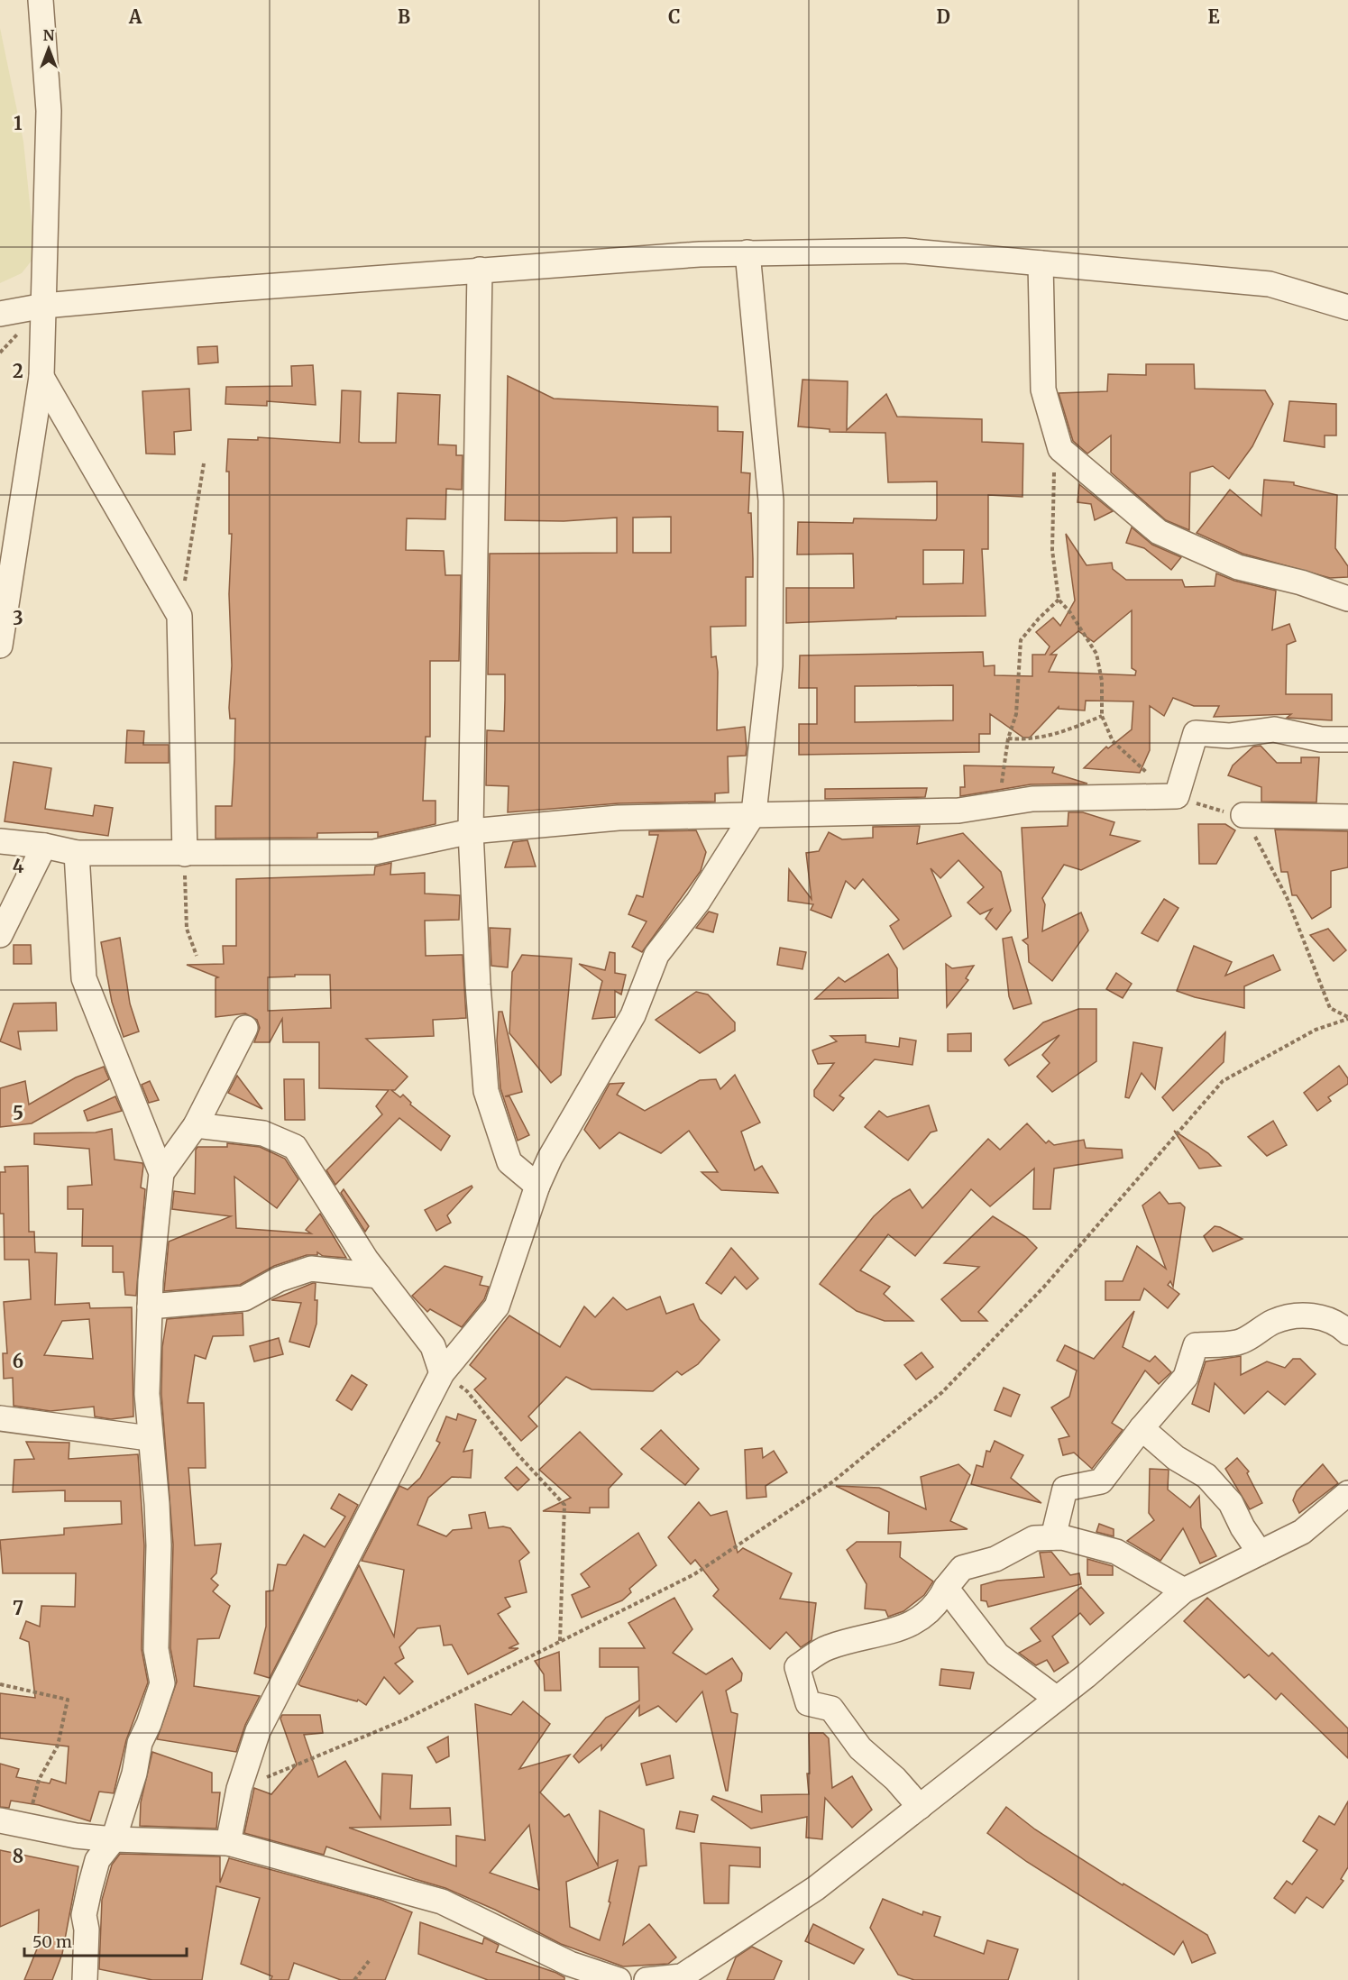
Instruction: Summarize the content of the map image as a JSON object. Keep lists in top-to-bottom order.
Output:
{
  "scale_bar": "50 m",
  "north": "top",
  "grid": {
    "columns": [
      "A",
      "B",
      "C",
      "D",
      "E"
    ],
    "rows": [
      "1",
      "2",
      "3",
      "4",
      "5",
      "6",
      "7",
      "8"
    ]
  }
}
